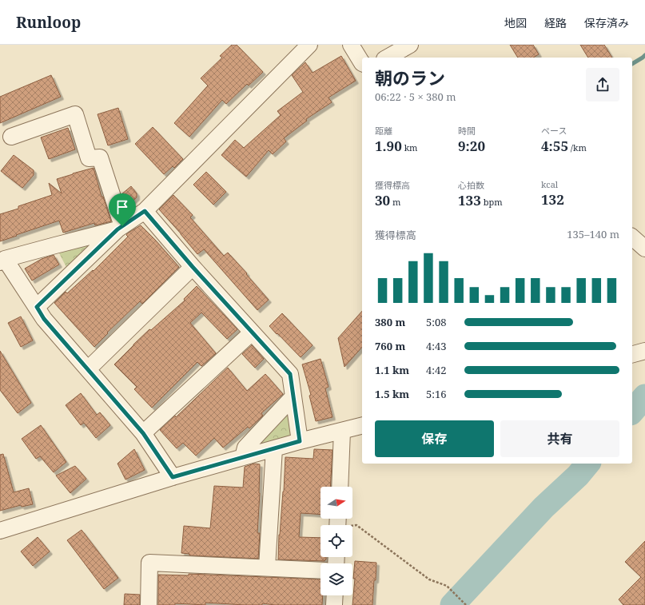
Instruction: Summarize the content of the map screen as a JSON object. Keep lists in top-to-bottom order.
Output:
{
  "north": "right",
  "page": {
    "header": "Runloop",
    "nav": ["地図", "経路", "保存済み"],
    "heading": ["朝のラン", "06:22 · 5 × 380 m"],
    "stats": [
      ["距離", "1.90 km"],
      ["時間", "9:20"],
      ["ペース", "4:55 /km"],
      ["獲得標高", "30 m"],
      ["心拍数", "133 bpm"],
      ["kcal", "132"]
    ],
    "chart": ["獲得標高", "135–140 m"],
    "list": [
      {
        "name": "380 m",
        "note": "5:08"
      },
      {
        "name": "760 m",
        "note": "4:43"
      },
      {
        "name": "1.1 km",
        "note": "4:42"
      },
      {
        "name": "1.5 km",
        "note": "5:16"
      }
    ],
    "buttons": ["保存", "共有"]
  }
}
